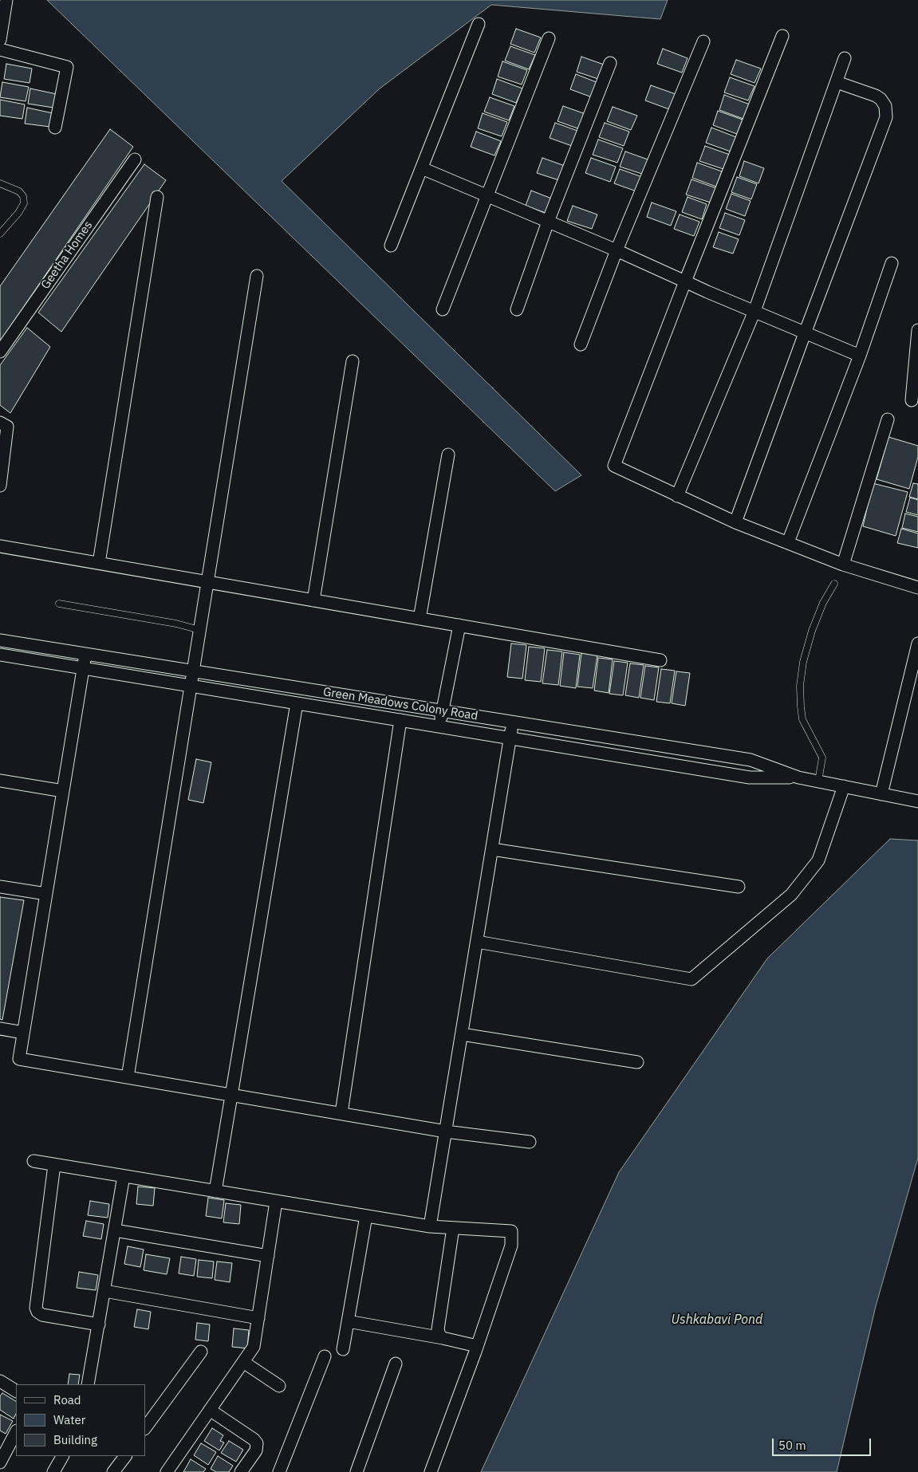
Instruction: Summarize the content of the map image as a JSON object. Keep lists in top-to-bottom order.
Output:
{
  "streets": {
    "street": ["Geetha Homes", "Green Meadows Colony Road"]
  },
  "water": ["Ushkabavi Pond"],
  "legend": ["Road", "Water", "Building"],
  "scale_bar": "50 m"
}
